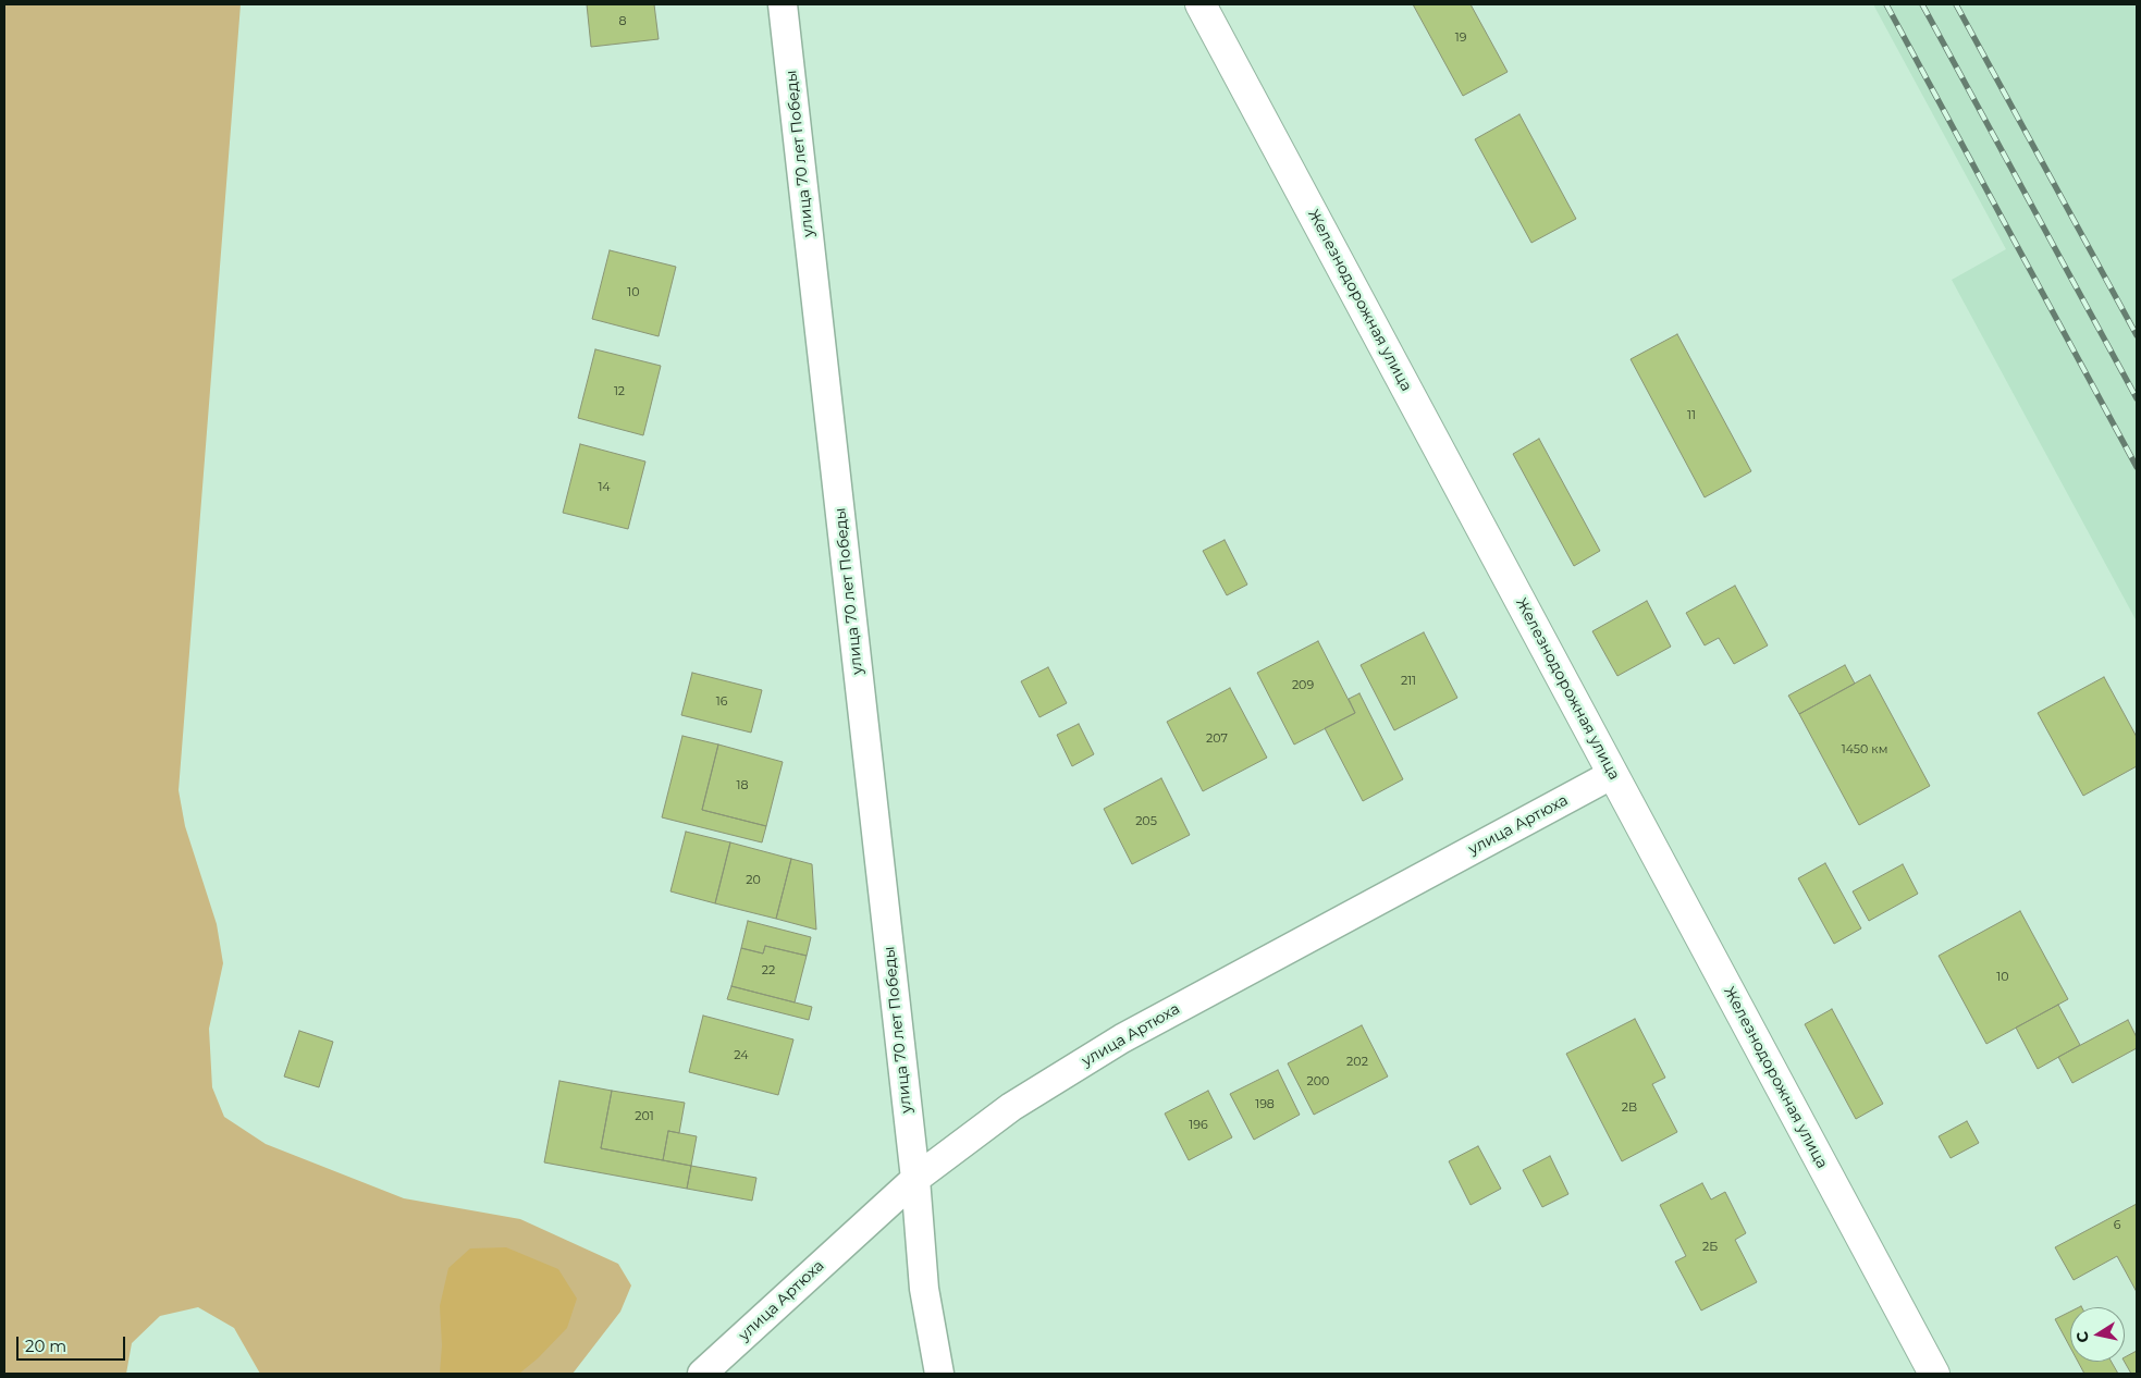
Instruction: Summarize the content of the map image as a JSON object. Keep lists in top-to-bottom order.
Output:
{
  "streets": {
    "main road": ["Железнодорожная улица"],
    "street": ["улица 70 лет Победы", "улица Артюха"]
  },
  "crossings": [
    ["улица 70 лет Победы", "улица Артюха"],
    ["Железнодорожная улица", "улица Артюха"]
  ],
  "house_numbers": [
    "8",
    "19",
    "10",
    "12",
    "11",
    "14",
    "211",
    "209",
    "16",
    "207",
    "1450 км",
    "18",
    "205",
    "20",
    "22",
    "10",
    "24",
    "202",
    "200",
    "198",
    "2В",
    "201",
    "196",
    "6",
    "2Б"
  ],
  "scale_bar": "20 m",
  "north": "left"
}
